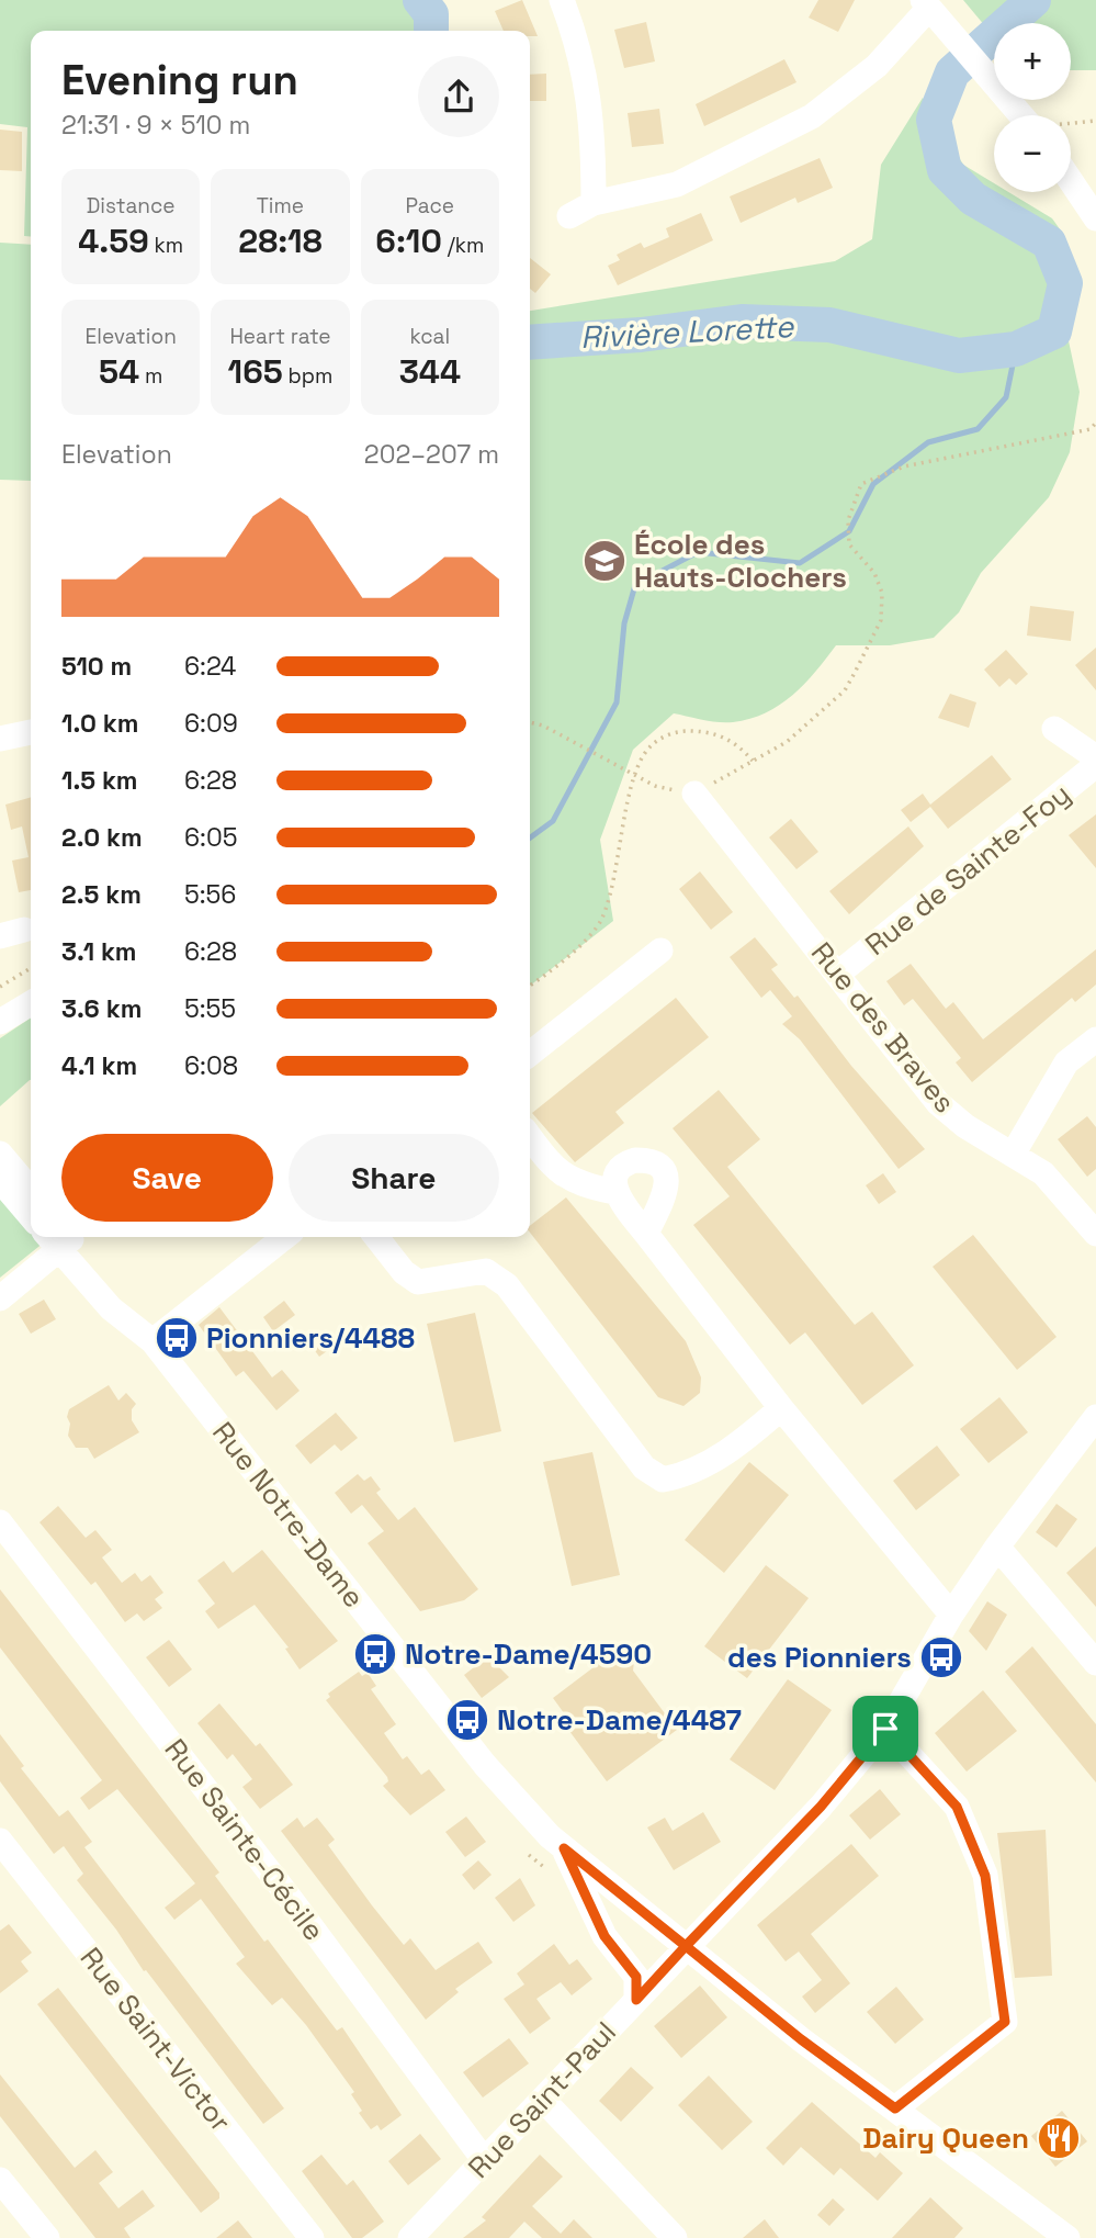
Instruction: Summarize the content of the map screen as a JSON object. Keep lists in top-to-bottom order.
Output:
{
  "streets": {
    "street": [
      "Rue de Sainte-Foy",
      "Rue des Braves",
      "Rue Notre-Dame",
      "Rue Sainte-Cécile",
      "Rue Saint-Victor",
      "Rue Saint-Paul"
    ]
  },
  "crossings": [
    ["Rue de Sainte-Foy", "Rue des Braves"],
    ["Rue Notre-Dame", "Rue Saint-Paul"],
    ["Rue Sainte-Cécile", "Rue Saint-Paul"]
  ],
  "water": ["Rivière Lorette"],
  "places": {
    "school or university": ["École des Hauts-Clochers"],
    "bus stop": [
      "Pionniers/4488",
      "Notre-Dame/4590",
      "des Pionniers",
      "Notre-Dame/4487"
    ],
    "restaurant": ["Dairy Queen"]
  },
  "page": {
    "map_buttons": ["+", "−"],
    "heading": ["Evening run", "21:31 · 9 × 510 m"],
    "stats": [
      ["Distance", "4.59 km"],
      ["Time", "28:18"],
      ["Pace", "6:10 /km"],
      ["Elevation", "54 m"],
      ["Heart rate", "165 bpm"],
      ["kcal", "344"]
    ],
    "chart": ["Elevation", "202–207 m"],
    "list": [
      {
        "name": "510 m",
        "note": "6:24"
      },
      {
        "name": "1.0 km",
        "note": "6:09"
      },
      {
        "name": "1.5 km",
        "note": "6:28"
      },
      {
        "name": "2.0 km",
        "note": "6:05"
      },
      {
        "name": "2.5 km",
        "note": "5:56"
      },
      {
        "name": "3.1 km",
        "note": "6:28"
      },
      {
        "name": "3.6 km",
        "note": "5:55"
      },
      {
        "name": "4.1 km",
        "note": "6:08"
      }
    ],
    "buttons": ["Save", "Share"]
  }
}
